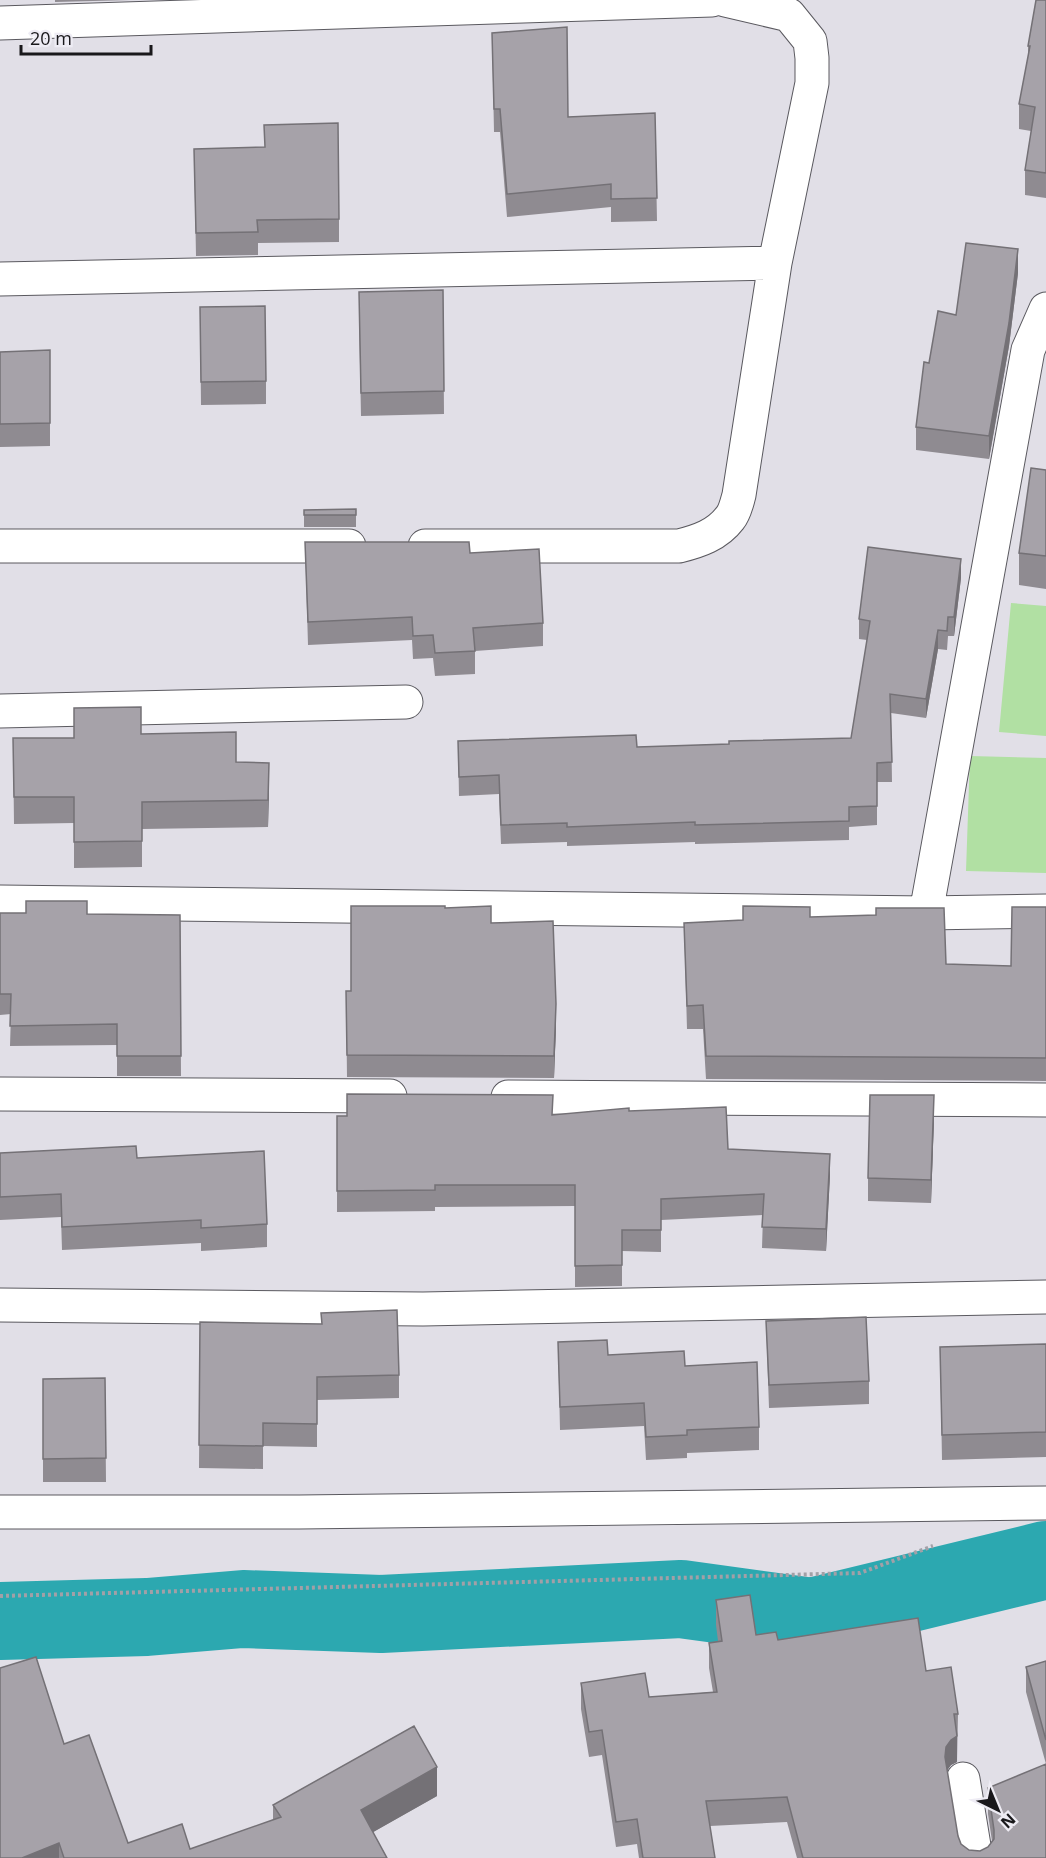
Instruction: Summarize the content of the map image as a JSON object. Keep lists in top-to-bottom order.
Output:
{
  "scale_bar": "20 m",
  "north": "bottom right"
}
